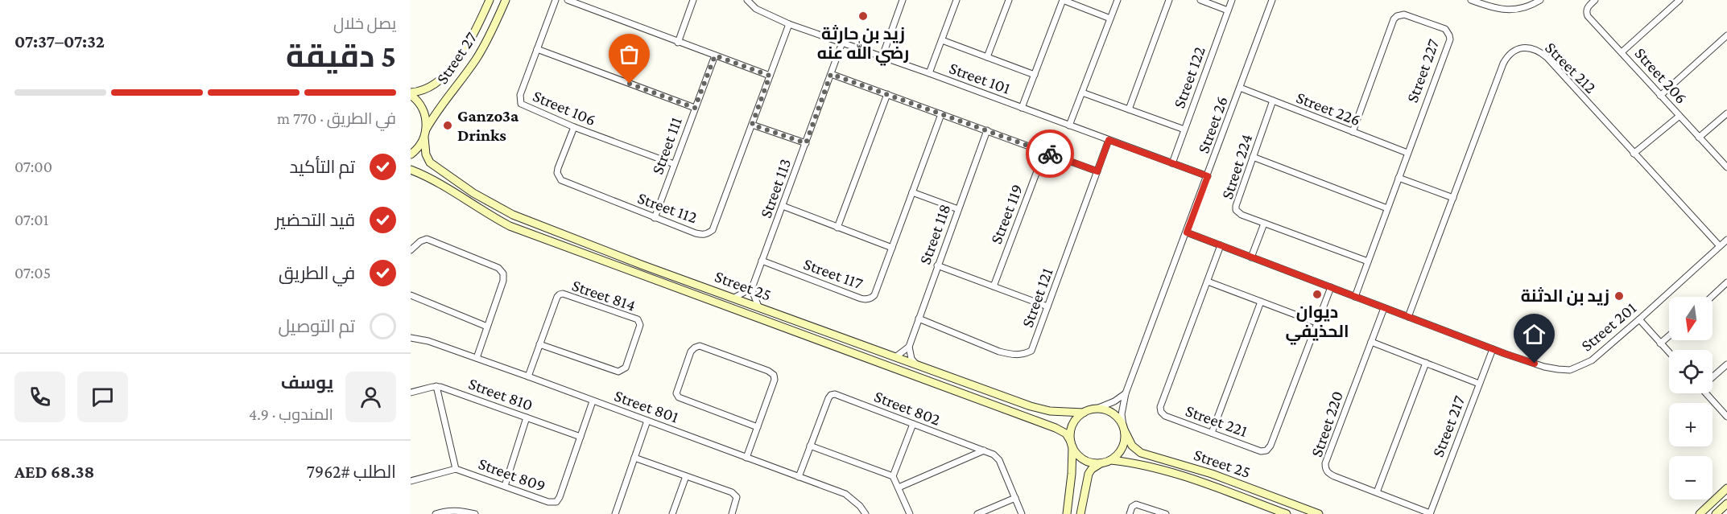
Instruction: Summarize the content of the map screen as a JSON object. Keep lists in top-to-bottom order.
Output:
{
  "streets": {
    "street": [
      "Street 27",
      "Street 212",
      "Street 227",
      "Street 206",
      "Street 122",
      "Street 101",
      "Street 106",
      "Street 226",
      "Street 26",
      "Street 111",
      "Street 224",
      "Street 113",
      "Street 112",
      "Street 119",
      "Street 118",
      "Street 117",
      "Street 25",
      "Street 814",
      "Street 121",
      "Street 201",
      "Street 810",
      "Street 801",
      "Street 802",
      "Street 221",
      "Street 220",
      "Street 217",
      "Street 809"
    ]
  },
  "crossings": [
    ["Street 212", "Street 201"],
    ["Street 227", "Street 226"],
    ["Street 227", "Street 224"],
    ["Street 227", "Street 201"],
    ["Street 122", "Street 101"],
    ["Street 101", "Street 26"],
    ["Street 101", "Street 113"],
    ["Street 101", "Street 112"],
    ["Street 101", "Street 121"],
    ["Street 106", "Street 111"],
    ["Street 106", "Street 112"],
    ["Street 226", "Street 26"],
    ["Street 226", "Street 224"],
    ["Street 26", "Street 25"],
    ["Street 26", "Street 201"],
    ["Street 111", "Street 112"],
    ["Street 113", "Street 117"],
    ["Street 118", "Street 121"],
    ["Street 814", "Street 801"],
    ["Street 201", "Street 221"],
    ["Street 201", "Street 220"],
    ["Street 201", "Street 217"],
    ["Street 810", "Street 809"],
    ["Street 801", "Street 802"],
    ["Street 801", "Street 809"],
    ["Street 220", "Street 217"]
  ],
  "places": [
    "زيد بن حارثة رضي الله عنه",
    "Ganzo3a Drinks",
    "ديوان الحذيفي",
    "زيد بن الدثنة"
  ],
  "north": "bottom",
  "page": {
    "heading": ["5 دقيقة", "يصل خلال", "07:32–07:37"],
    "panel": [
      "يوسف",
      "المندوب · 4.9",
      "الطلب #7962",
      "AED 68.38"
    ],
    "bar": "في الطريق · 770 m",
    "list": [
      ["تم التأكيد", "07:00"],
      ["قيد التحضير", "07:01"],
      ["في الطريق", "07:05"],
      "تم التوصيل"
    ],
    "map_buttons": ["+", "−"]
  }
}
